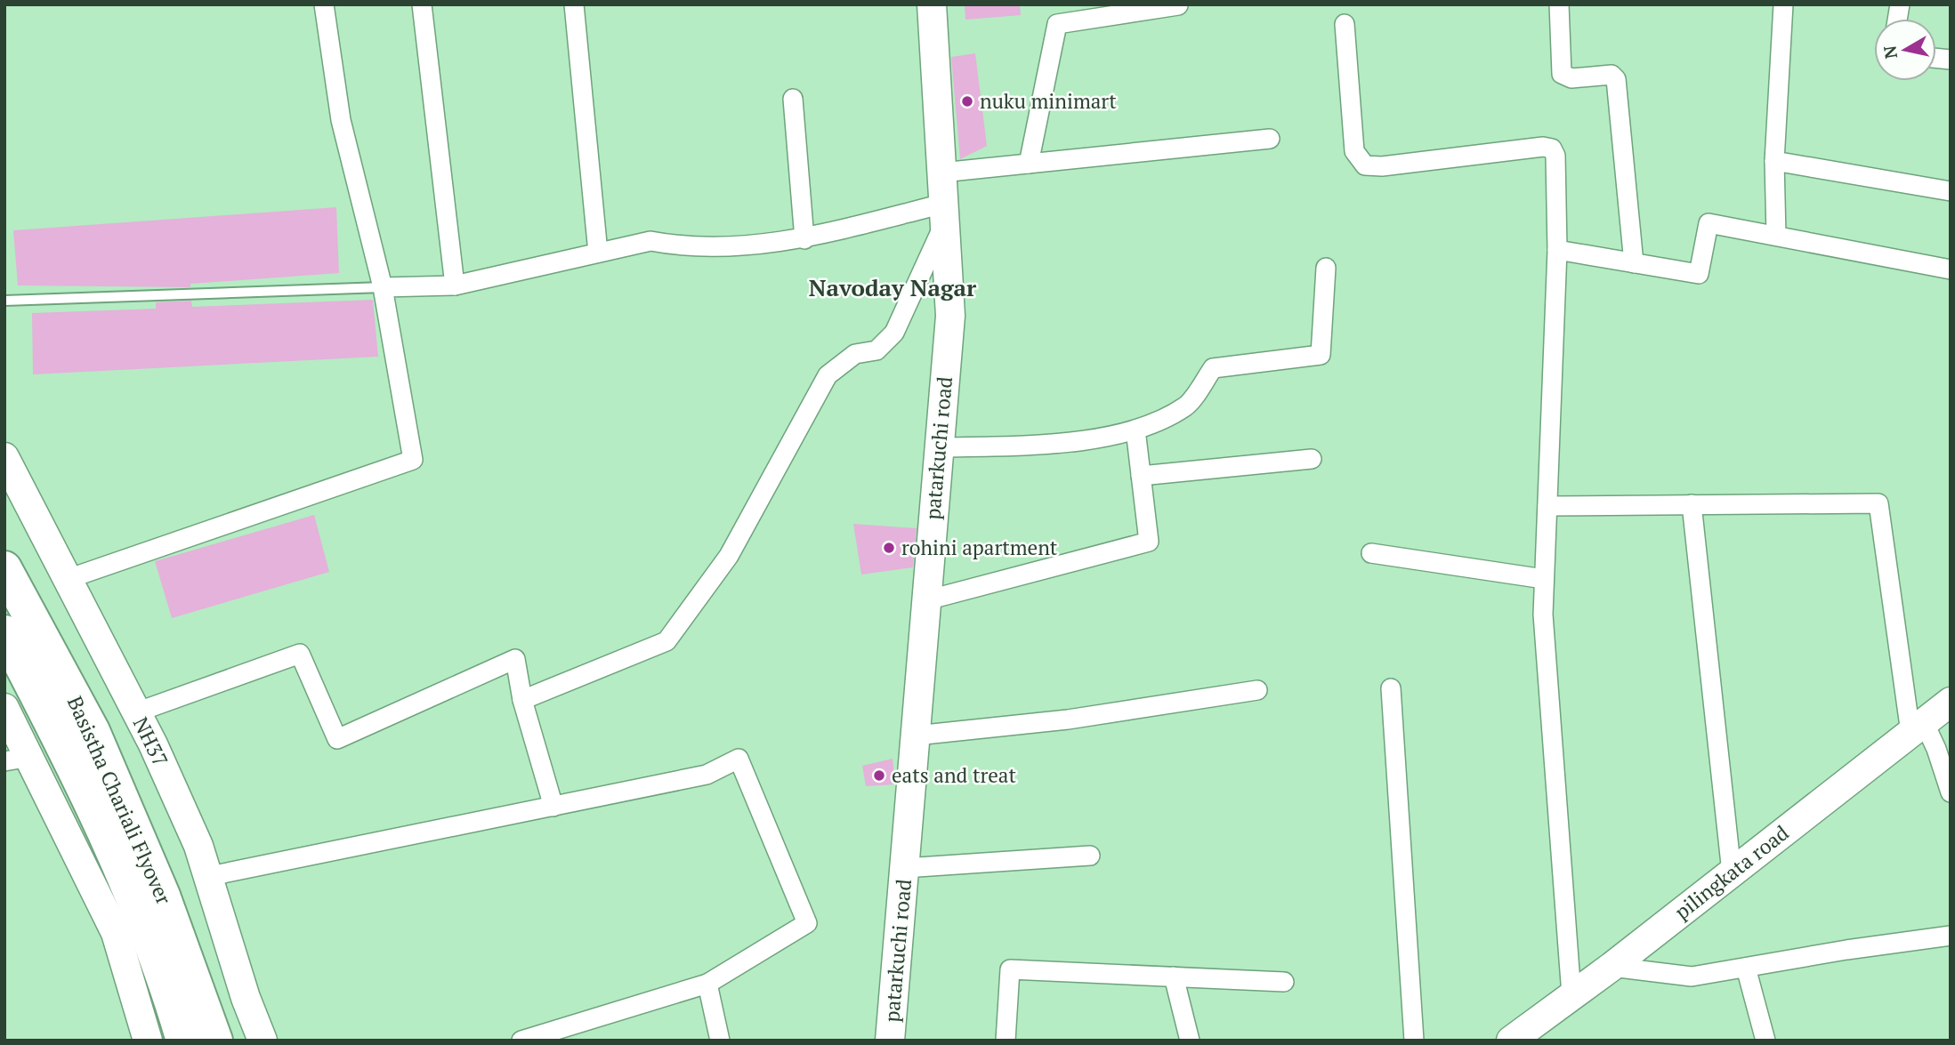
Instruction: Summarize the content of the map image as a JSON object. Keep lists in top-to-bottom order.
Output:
{
  "streets": {
    "highway": ["Basistha Chariali Flyover"],
    "street": ["patarkuchi road", "NH37", "pilingkata road"]
  },
  "districts": ["Navoday Nagar"],
  "places": ["nuku minimart", "rohini apartment", "eats and treat"],
  "north": "left"
}
